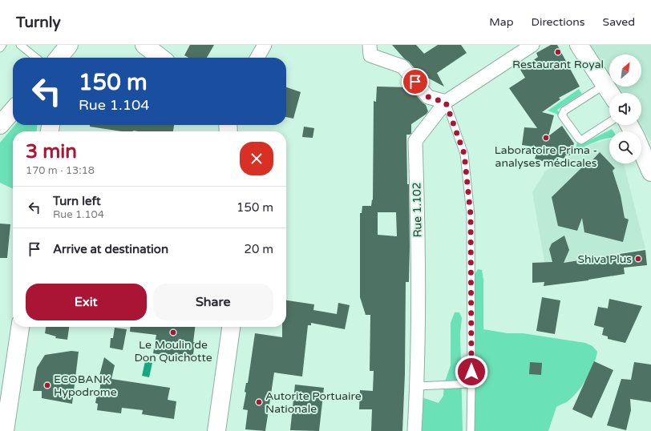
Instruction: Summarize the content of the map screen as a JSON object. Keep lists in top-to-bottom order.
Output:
{
  "streets": {
    "street": ["Rue 1.102"]
  },
  "places": [
    "Restaurant Royal",
    "Laboratoire Prima - analyses médicales",
    "Shiva Plus",
    "Le Moulin de Don Quichotte",
    "ECOBANK Hypodrome",
    "Autorite Portuaire Nationale"
  ],
  "north": "top right",
  "page": {
    "header": "Turnly",
    "nav": ["Map", "Directions", "Saved"],
    "turn": ["150 m", "Rue 1.104"],
    "heading": ["3 min", "170 m · 13:18"],
    "list": [
      {
        "name": "Turn left",
        "note": "Rue 1.104",
        "value": "150 m"
      },
      {
        "name": "Arrive at destination",
        "value": "20 m"
      }
    ],
    "buttons": ["Exit", "Share"]
  }
}
